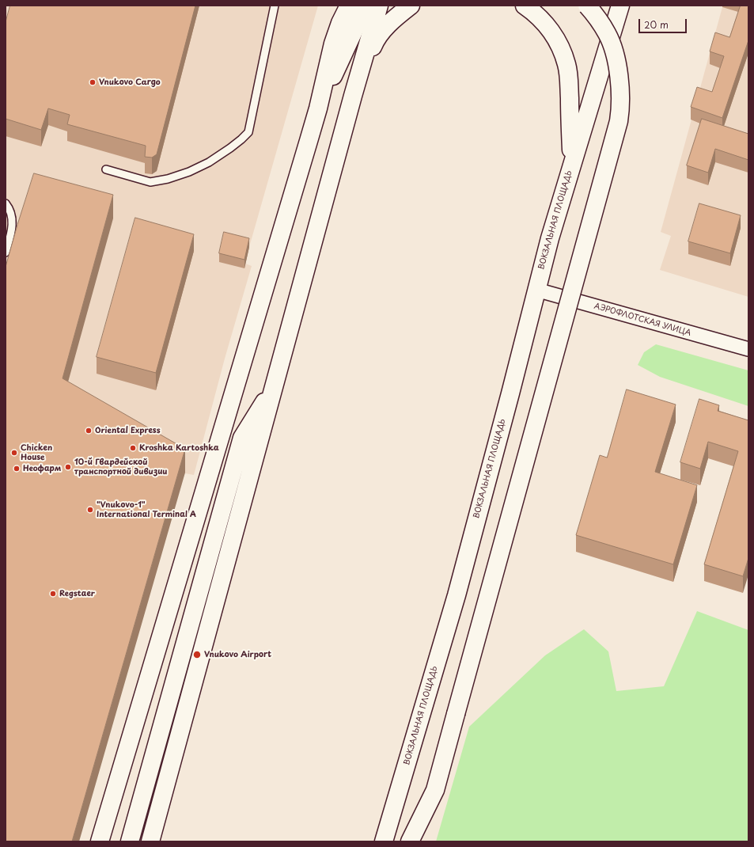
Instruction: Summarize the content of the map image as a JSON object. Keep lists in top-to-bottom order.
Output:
{
  "streets": {
    "main road": ["ВОКЗАЛЬНАЯ ПЛОЩАДЬ"],
    "street": ["АЭРОФЛОТСКАЯ УЛИЦА"]
  },
  "crossings": [
    ["ВОКЗАЛЬНАЯ ПЛОЩАДЬ", "АЭРОФЛОТСКАЯ УЛИЦА"]
  ],
  "places": [
    "Vnukovo Cargo",
    "Oriental Express",
    "Kroshka Kartoshka",
    "Chicken House",
    "10-й Гвардейской транспортной дивизии",
    "Неофарм",
    "\"Vnukovo-1\" International Terminal A",
    "Regstaer",
    "Vnukovo Airport"
  ],
  "scale_bar": "20 m"
}
